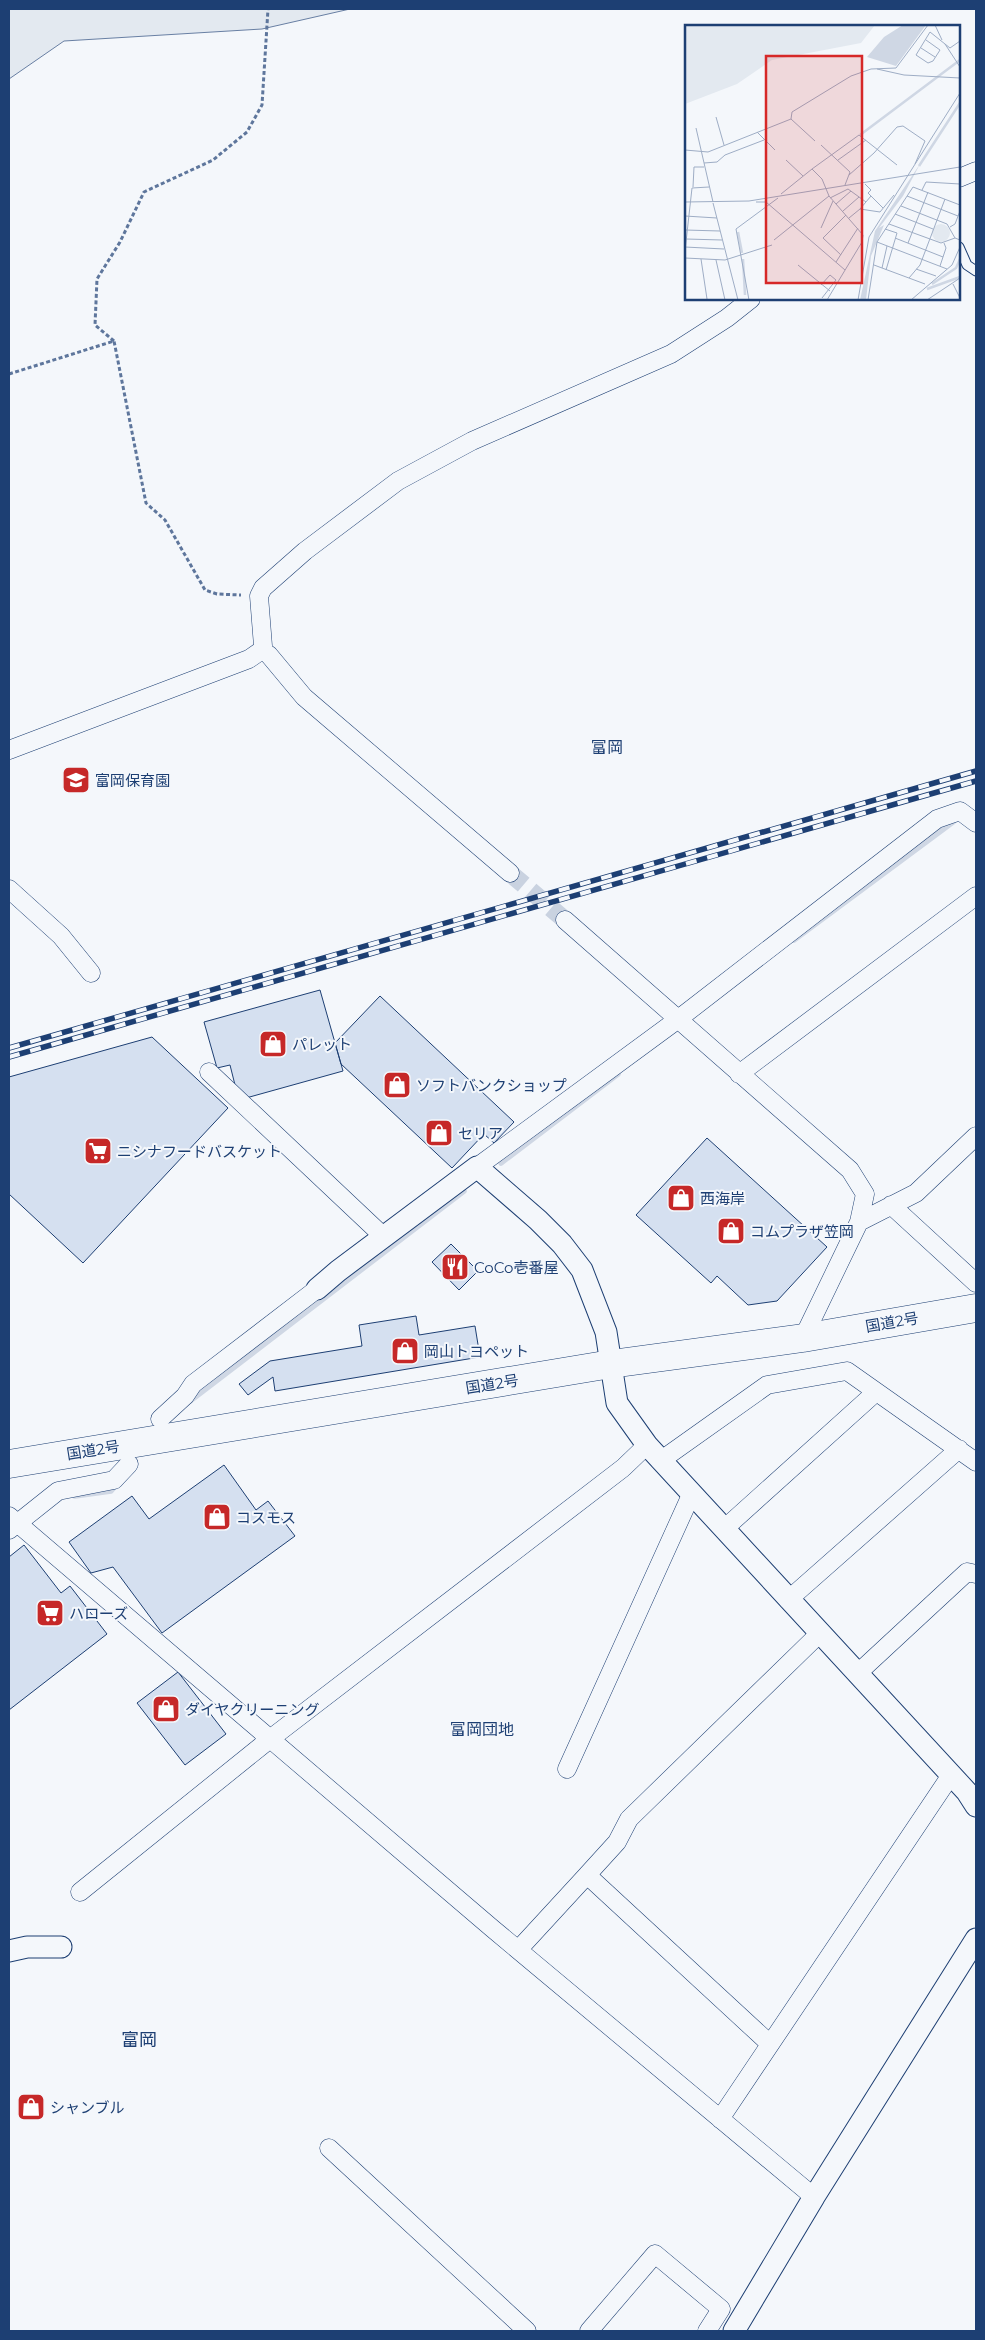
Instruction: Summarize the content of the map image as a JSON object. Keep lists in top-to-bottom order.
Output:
{
  "streets": {
    "highway": ["国道2号"]
  },
  "districts": ["富岡", "富岡団地", "富岡"],
  "places": {
    "school or university": ["富岡保育園"],
    "shop": [
      "パレット",
      "ソフトバンクショップ",
      "セリア",
      "西海岸",
      "コムプラザ笠岡",
      "岡山トヨペット",
      "コスモス",
      "ダイヤクリーニング",
      "シャンブル"
    ],
    "supermarket": ["ニシナフードバスケット", "ハローズ"],
    "restaurant": ["CoCo壱番屋"]
  }
}
